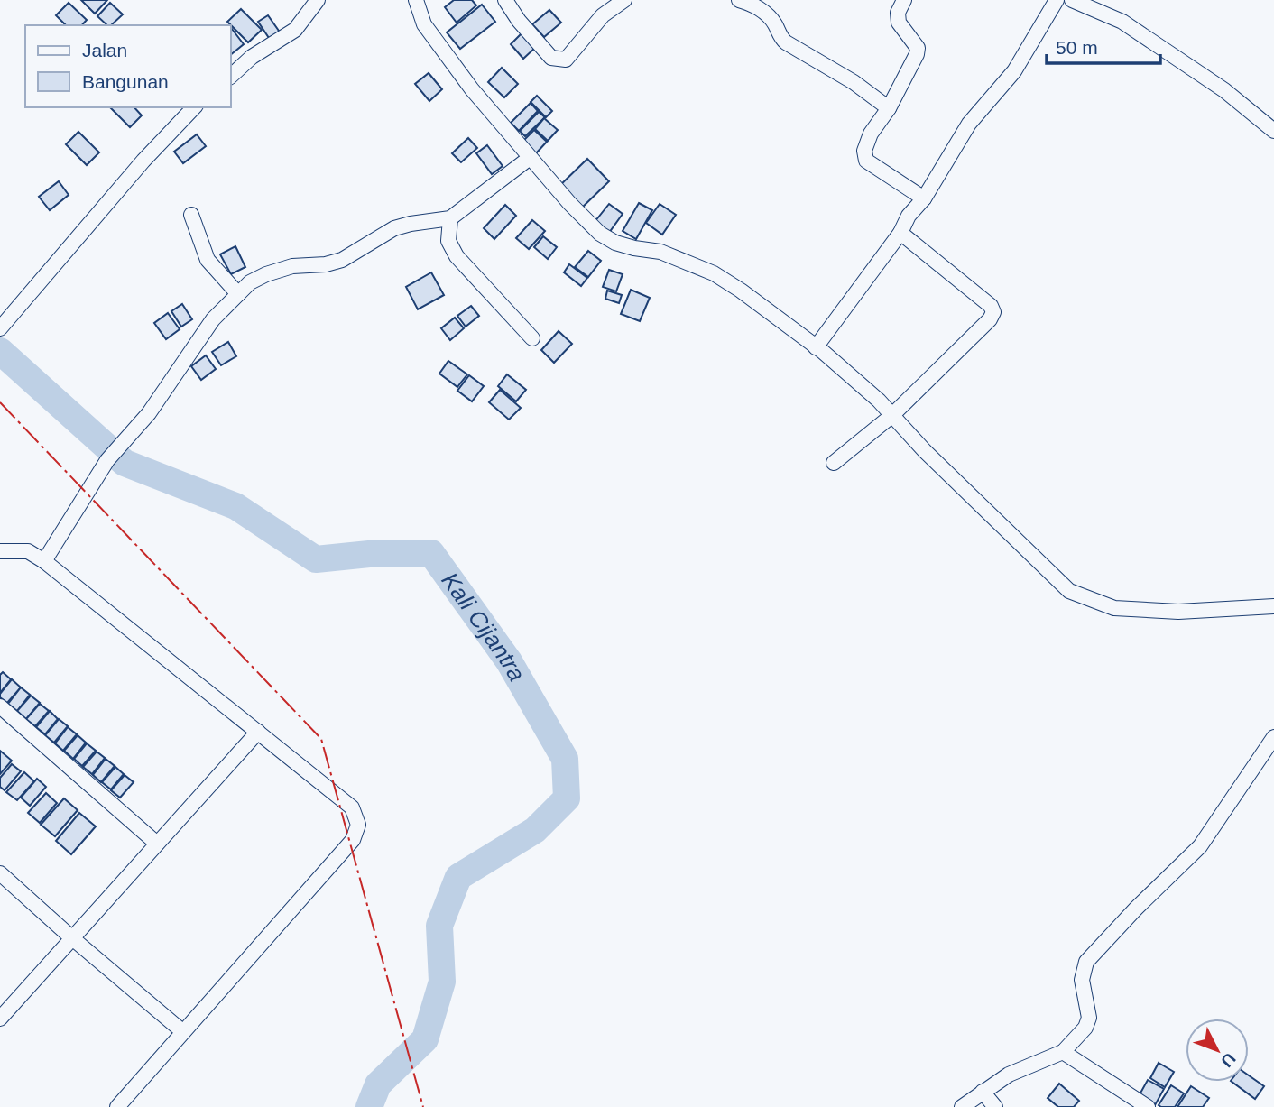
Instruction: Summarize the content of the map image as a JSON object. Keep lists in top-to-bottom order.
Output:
{
  "water": ["Kali Cijantra"],
  "legend": ["Jalan", "Bangunan"],
  "scale_bar": "50 m",
  "north": "bottom right"
}
